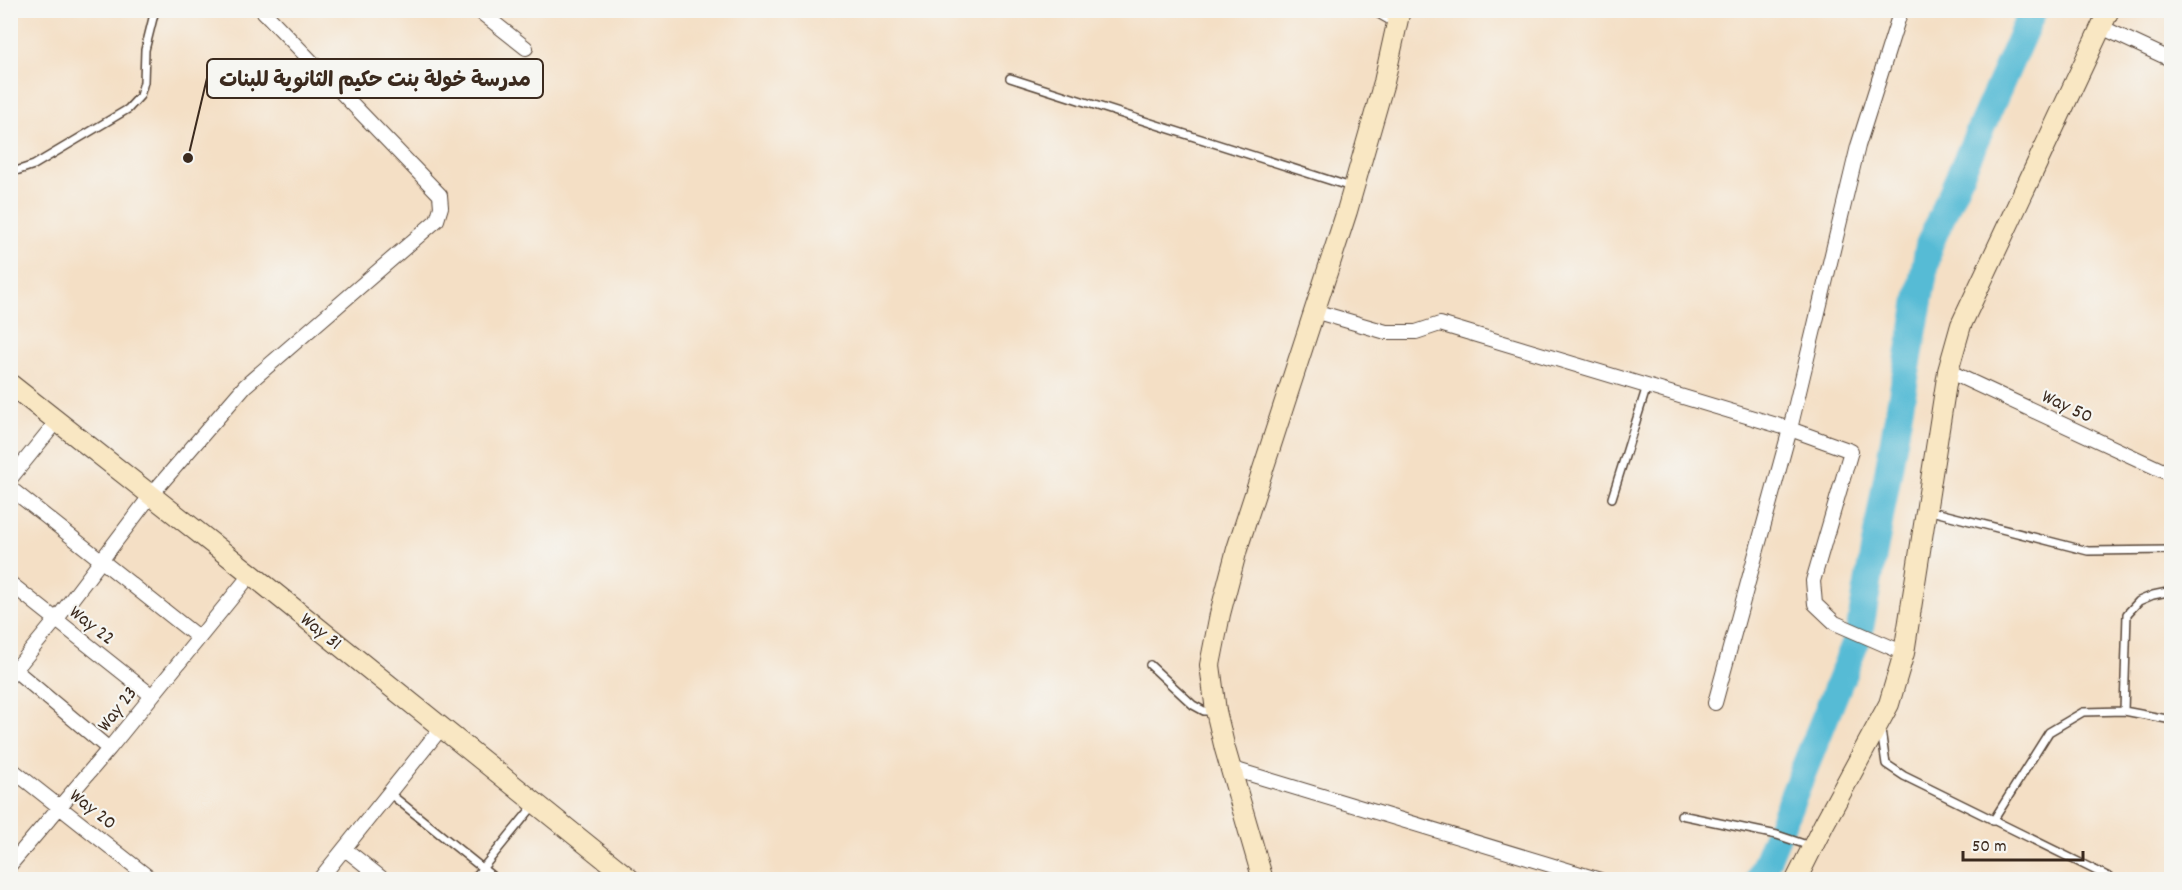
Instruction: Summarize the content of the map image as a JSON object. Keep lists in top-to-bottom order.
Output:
{
  "streets": {
    "street": [
      "Way 50",
      "Way 22",
      "Way 31",
      "Way 23",
      "Way 20"
    ]
  },
  "crossings": [
    ["Way 22", "Way 23"],
    ["Way 31", "Way 23"],
    ["Way 23", "Way 20"]
  ],
  "places": ["مدرسة خولة بنت حكيم الثانوية للبنات"],
  "scale_bar": "50 m"
}
